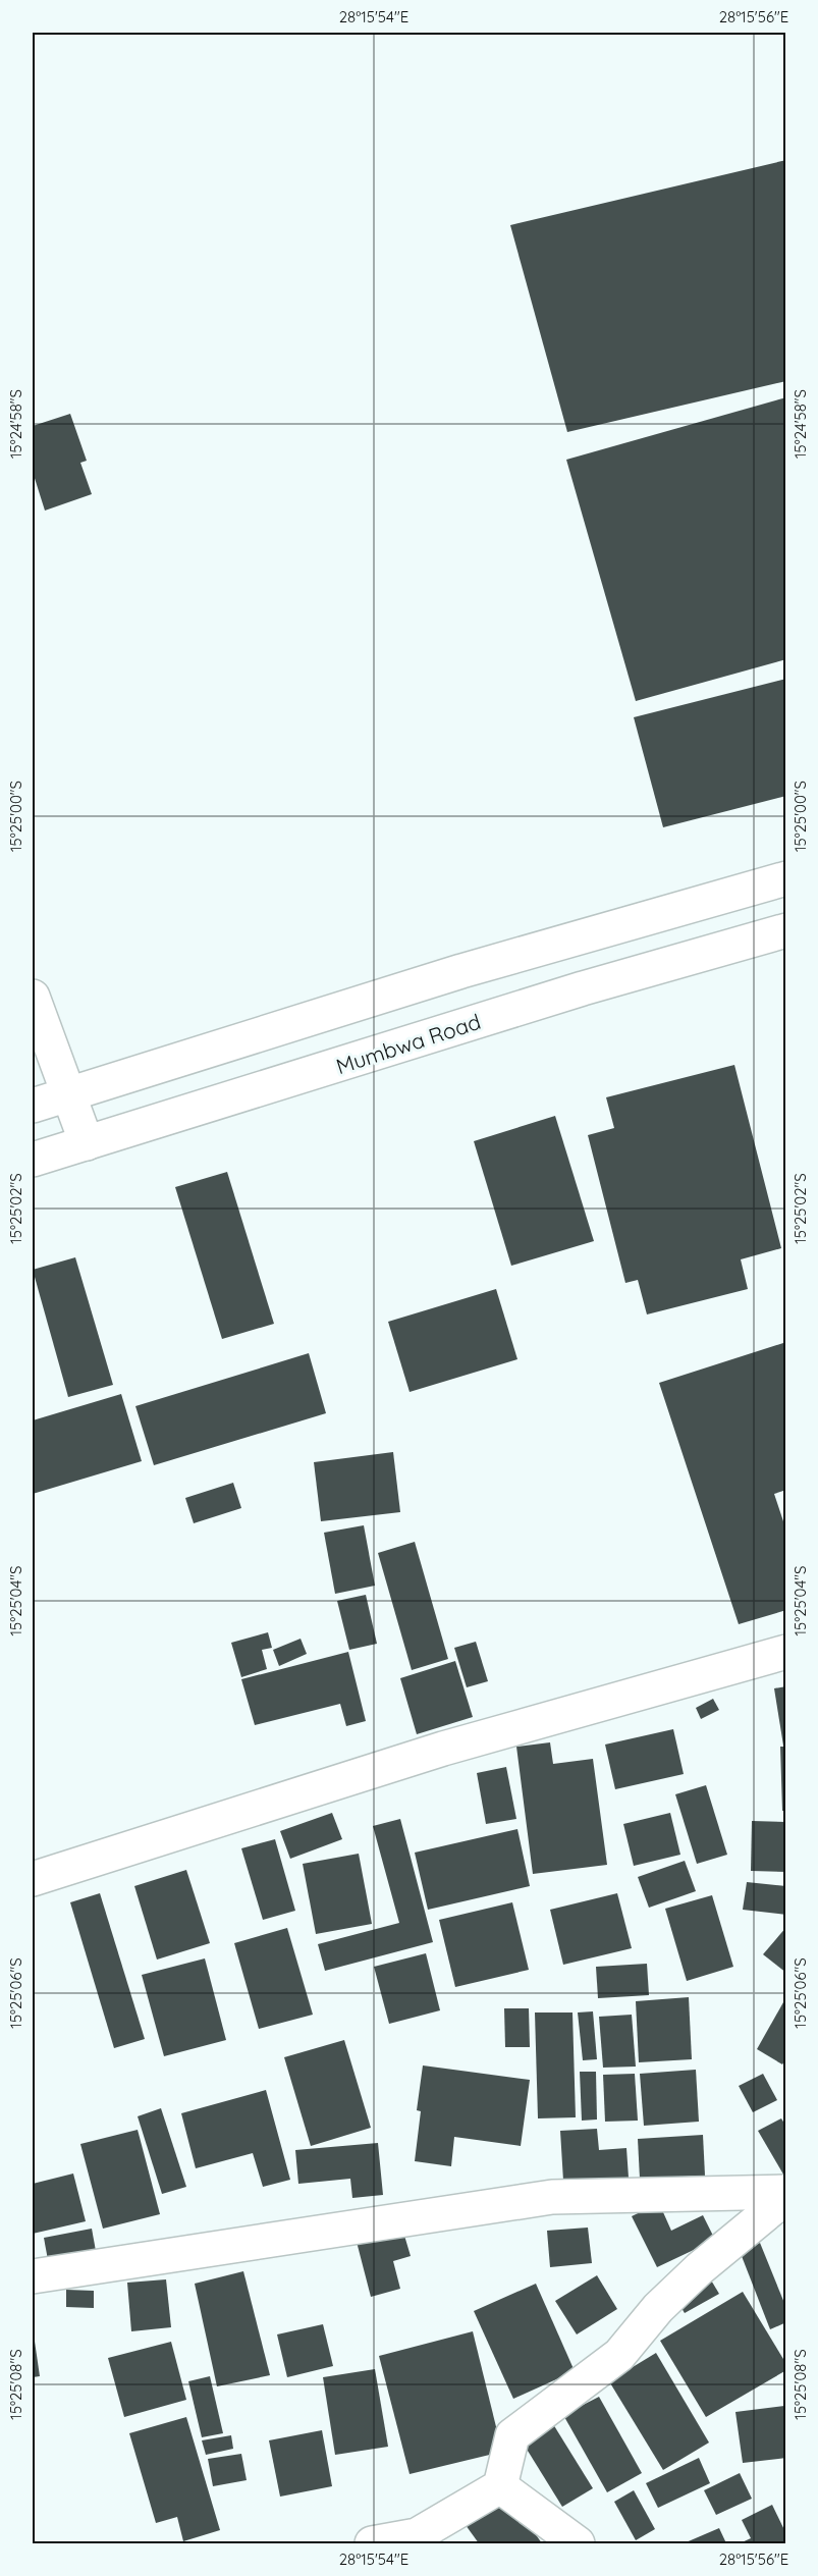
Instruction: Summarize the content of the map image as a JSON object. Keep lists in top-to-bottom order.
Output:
{
  "streets": {
    "street": ["Mumbwa Road"]
  },
  "coordinates": [
    "28°15'54\"E",
    "28°15'56\"E",
    "15°24'58\"S",
    "15°25'00\"S",
    "15°25'02\"S",
    "15°25'04\"S",
    "15°25'06\"S",
    "15°25'08\"S"
  ]
}
